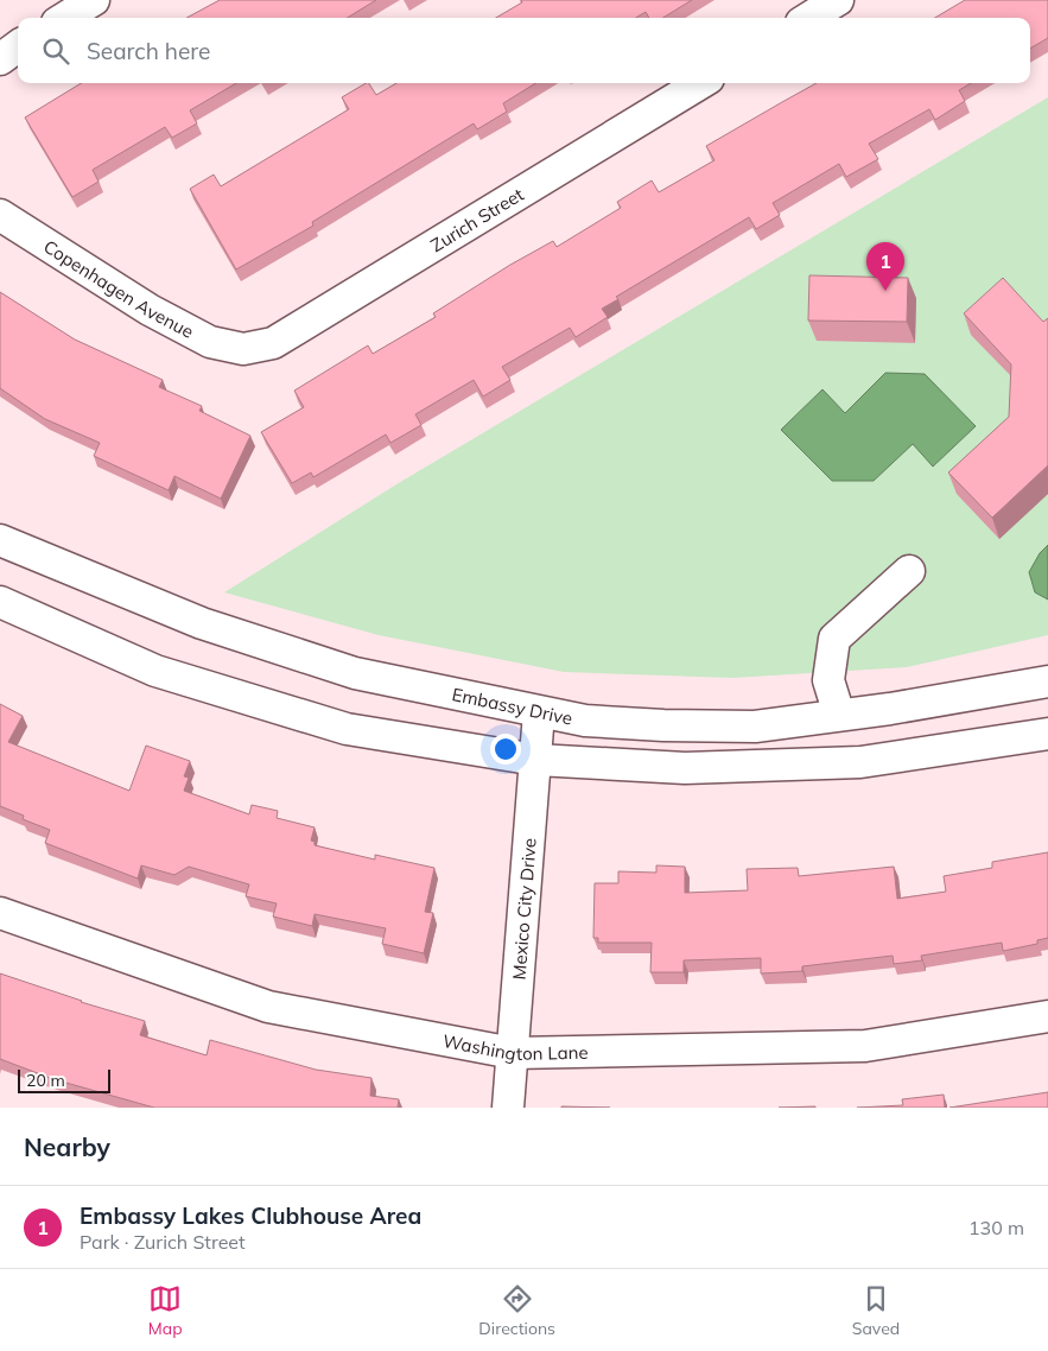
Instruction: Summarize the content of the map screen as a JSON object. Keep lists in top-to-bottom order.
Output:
{
  "streets": {
    "street": [
      "Zurich Street",
      "Copenhagen Avenue",
      "Embassy Drive",
      "Mexico City Drive",
      "Washington Lane"
    ]
  },
  "crossings": [
    ["Zurich Street", "Copenhagen Avenue"],
    ["Embassy Drive", "Mexico City Drive"],
    ["Mexico City Drive", "Washington Lane"]
  ],
  "scale_bar": "20 m",
  "page": {
    "search": "Search here",
    "pins": "1",
    "scale": "20 m",
    "heading": "Nearby",
    "list": [
      {
        "mark": "1",
        "name": "Embassy Lakes Clubhouse Area",
        "note": "Park · Zurich Street",
        "value": "130 m"
      }
    ],
    "nav": ["Map", "Directions", "Saved"]
  }
}
